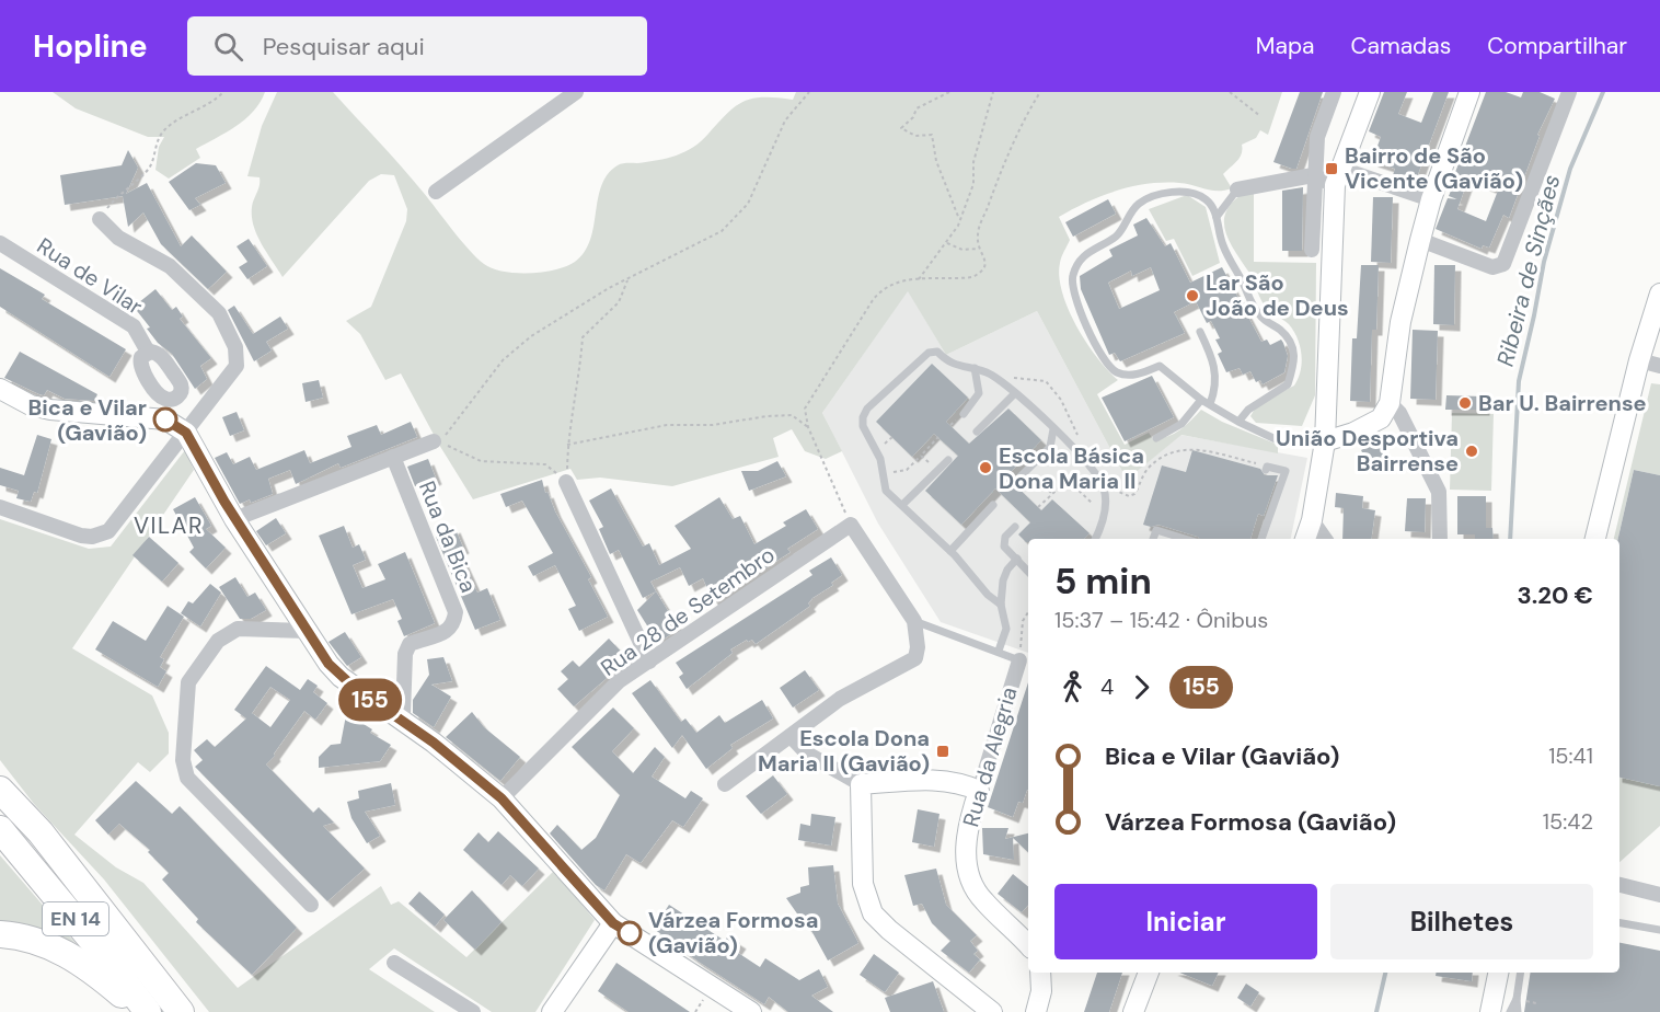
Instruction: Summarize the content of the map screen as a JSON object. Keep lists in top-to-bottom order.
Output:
{
  "streets": {
    "highway": ["EN 14"],
    "street": [
      "Rua de Vilar",
      "Rua da Bica",
      "Rua 28 de Setembro",
      "Rua da Alegria"
    ]
  },
  "districts": ["VILAR"],
  "water": ["Ribeira de Sinçães"],
  "places": {
    "transit": ["Bairro de São Vicente (Gavião)", "Escola Dona Maria II (Gavião)"],
    "other": [
      "Lar São João de Deus",
      "Bar U. Bairrense",
      "Bica e Vilar (Gavião)",
      "União Desportiva Bairrense",
      "Escola Básica Dona Maria II",
      "Várzea Formosa (Gavião)"
    ]
  },
  "lines": ["bus line 155"],
  "page": {
    "header": "Hopline",
    "search": "Pesquisar aqui",
    "nav": ["Mapa", "Camadas", "Compartilhar"],
    "on_map": "155",
    "heading": ["5 min", "15:37 – 15:42 · Ônibus", "3.20 €"],
    "legs": ["4", "155"],
    "list": [
      {
        "name": "Bica e Vilar (Gavião)",
        "value": "15:41"
      },
      {
        "name": "Várzea Formosa (Gavião)",
        "value": "15:42"
      }
    ],
    "buttons": ["Iniciar", "Bilhetes"]
  }
}
